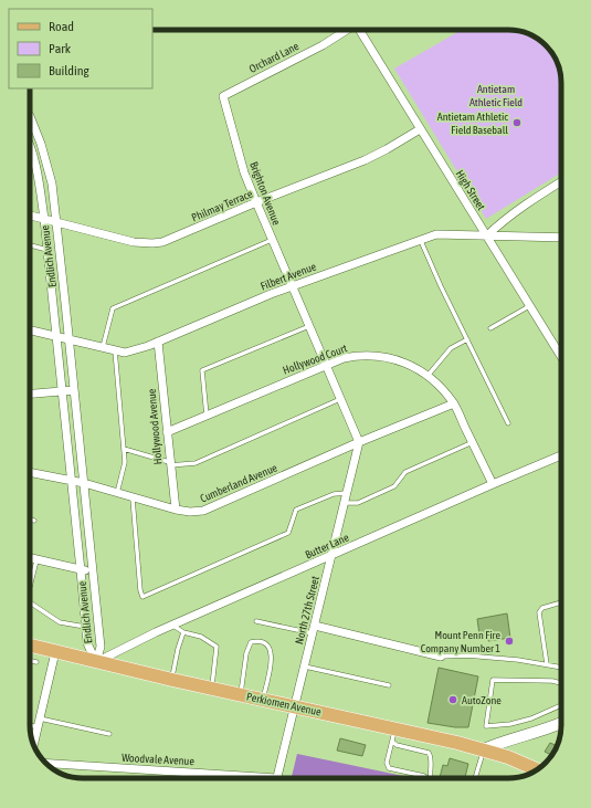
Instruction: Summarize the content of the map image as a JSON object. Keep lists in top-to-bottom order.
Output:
{
  "streets": {
    "main road": ["Perkiomen Avenue"],
    "street": [
      "Orchard Lane",
      "High Street",
      "Brighton Avenue",
      "Philmay Terrace",
      "Endlich Avenue",
      "Filbert Avenue",
      "Hollywood Court",
      "Hollywood Avenue",
      "Cumberland Avenue",
      "Butter Lane",
      "North 27th Street",
      "Woodvale Avenue"
    ]
  },
  "crossings": [
    ["Orchard Lane", "Brighton Avenue"],
    ["High Street", "Philmay Terrace"],
    ["High Street", "Filbert Avenue"],
    ["Brighton Avenue", "Philmay Terrace"],
    ["Brighton Avenue", "Filbert Avenue"],
    ["Brighton Avenue", "Hollywood Court"],
    ["Brighton Avenue", "Cumberland Avenue"],
    ["Brighton Avenue", "North 27th Street"],
    ["Philmay Terrace", "Endlich Avenue"],
    ["Endlich Avenue", "Filbert Avenue"],
    ["Endlich Avenue", "Cumberland Avenue"],
    ["Endlich Avenue", "Butter Lane"],
    ["Endlich Avenue", "Perkiomen Avenue"],
    ["Filbert Avenue", "Hollywood Avenue"],
    ["Hollywood Court", "Hollywood Avenue"],
    ["Hollywood Court", "Cumberland Avenue"],
    ["Hollywood Court", "Butter Lane"],
    ["Hollywood Avenue", "Cumberland Avenue"],
    ["Cumberland Avenue", "North 27th Street"],
    ["Butter Lane", "North 27th Street"],
    ["Butter Lane", "Perkiomen Avenue"],
    ["North 27th Street", "Perkiomen Avenue"]
  ],
  "parks": ["Antietam Athletic Field"],
  "places": ["Antietam Athletic Field Baseball", "Mount Penn Fire Company Number 1", "AutoZone"],
  "legend": ["Road", "Park", "Building"]
}
